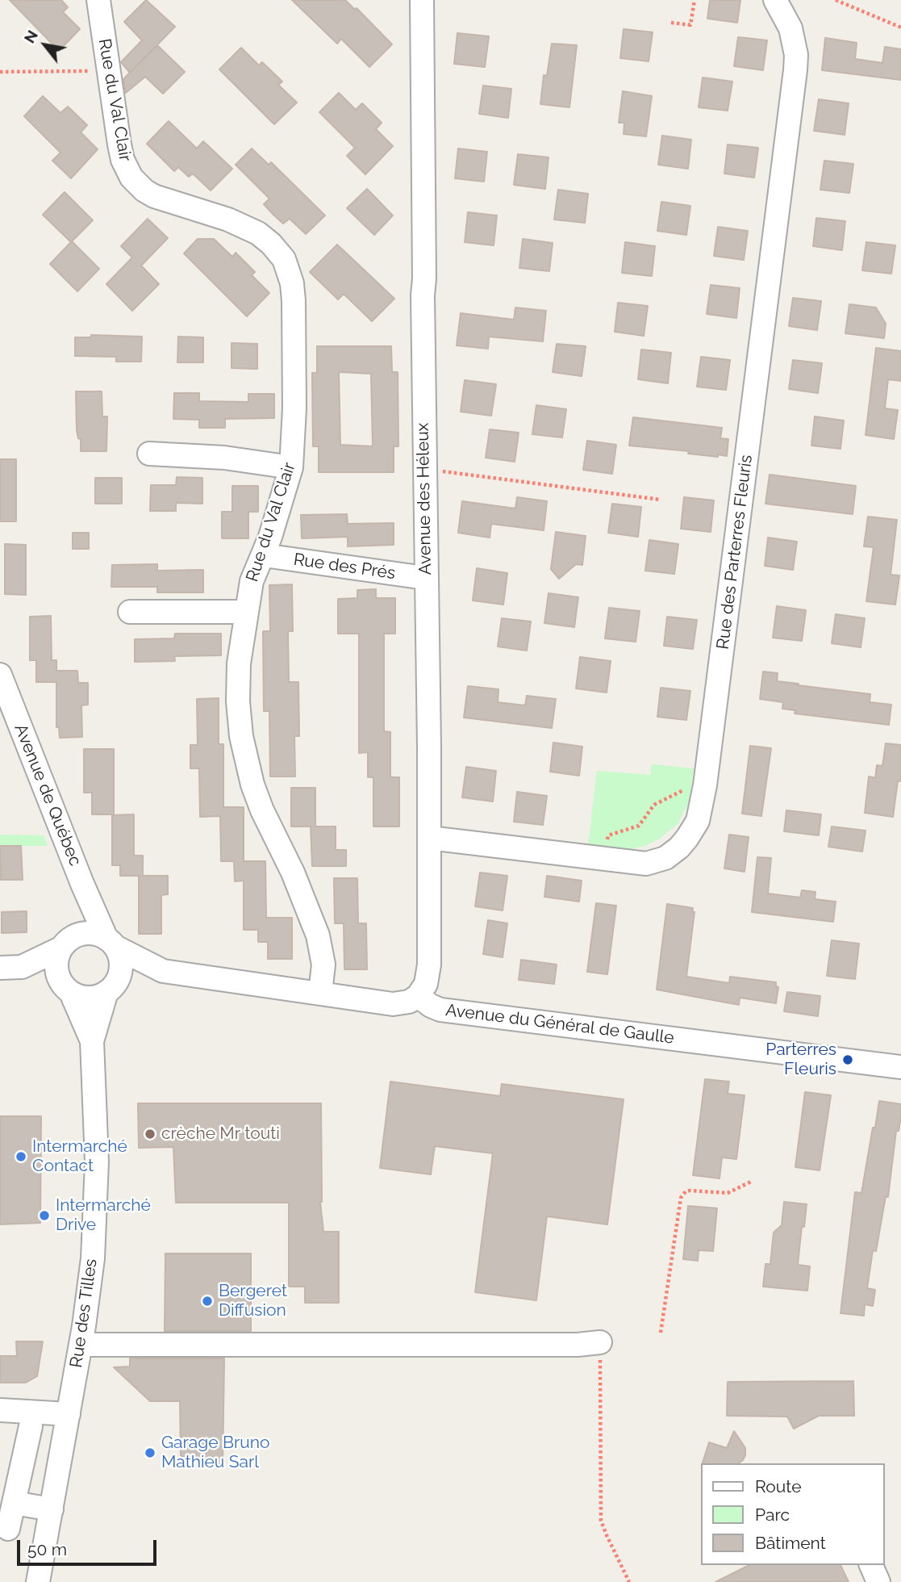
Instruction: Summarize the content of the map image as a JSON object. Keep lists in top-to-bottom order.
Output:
{
  "streets": {
    "street": [
      "Rue du Val Clair",
      "Avenue des Héleux",
      "Rue des Parterres Fleuris",
      "Rue des Prés",
      "Avenue de Québec",
      "Avenue du Général de Gaulle",
      "Rue des Tilles"
    ]
  },
  "crossings": [
    ["Rue du Val Clair", "Rue des Prés"],
    ["Avenue des Héleux", "Rue des Parterres Fleuris"],
    ["Avenue des Héleux", "Rue des Prés"],
    ["Avenue des Héleux", "Avenue du Général de Gaulle"],
    ["Avenue de Québec", "Rue des Tilles"]
  ],
  "places": [
    "Parterres Fleuris",
    "crèche Mr touti",
    "Intermarché Contact",
    "Intermarché Drive",
    "Bergeret Diffusion",
    "Garage Bruno Mathieu Sarl"
  ],
  "legend": ["Route", "Parc", "Bâtiment"],
  "scale_bar": "50 m",
  "north": "top left"
}
